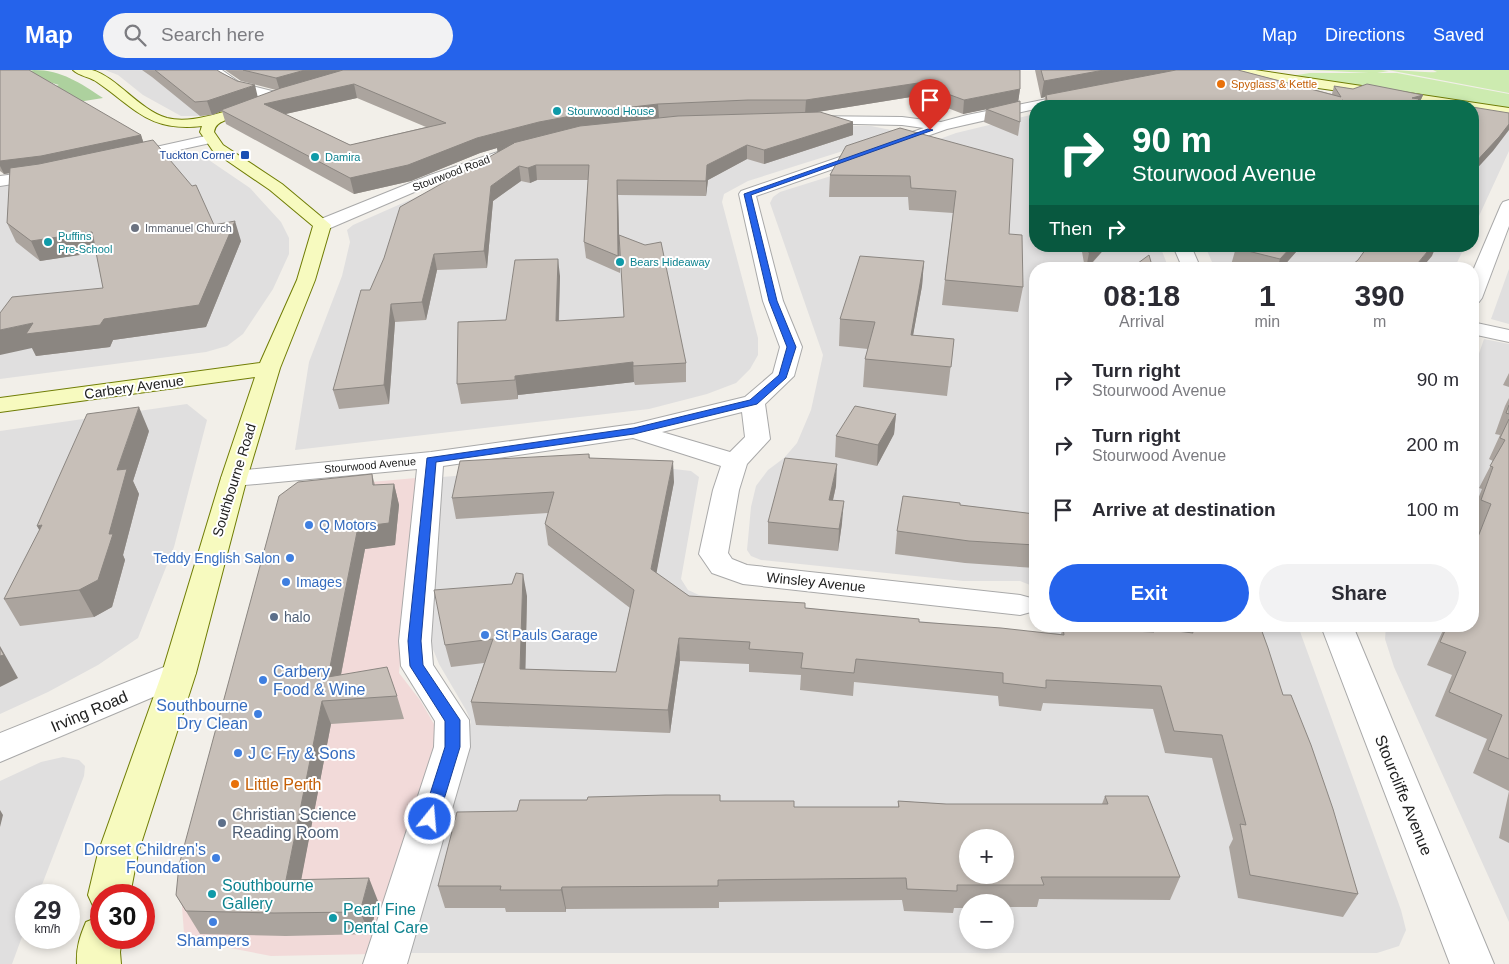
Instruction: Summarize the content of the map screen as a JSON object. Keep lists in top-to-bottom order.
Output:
{
  "streets": {
    "main road": ["Carbery Avenue", "Southbourne Road"],
    "street": [
      "Stourwood Road",
      "Stourwood Avenue",
      "Winsley Avenue",
      "Irving Road",
      "Stourcliffe Avenue"
    ]
  },
  "crossings": [
    ["Stourwood Road", "Southbourne Road"],
    ["Carbery Avenue", "Southbourne Road"],
    ["Stourwood Avenue", "Southbourne Road"],
    ["Stourwood Avenue", "Winsley Avenue"],
    ["Southbourne Road", "Irving Road"]
  ],
  "places": {
    "other": [
      "Spyglass & Kettle",
      "Stourwood House",
      "Damira",
      "Immanuel Church",
      "Puffins Pre-School",
      "Bears Hideaway",
      "Q Motors",
      "Teddy English Salon",
      "Images",
      "halo",
      "St Pauls Garage",
      "Carbery Food & Wine",
      "Southbourne Dry Clean",
      "J C Fry & Sons",
      "Little Perth",
      "Christian Science Reading Room",
      "Dorset Children's Foundation",
      "Southbourne Gallery",
      "Pearl Fine Dental Care",
      "Shampers"
    ],
    "transit": ["Tuckton Corner"]
  },
  "page": {
    "header": "Map",
    "search": "Search here",
    "nav": ["Map", "Directions", "Saved"],
    "turn": ["90 m", "Stourwood Avenue"],
    "then": "Then",
    "eta": [
      "08:18",
      "Arrival",
      "1",
      "min",
      "390",
      "m"
    ],
    "list": [
      {
        "name": "Turn right",
        "note": "Stourwood Avenue",
        "value": "90 m"
      },
      {
        "name": "Turn right",
        "note": "Stourwood Avenue",
        "value": "200 m"
      },
      {
        "name": "Arrive at destination",
        "value": "100 m"
      }
    ],
    "buttons": ["Exit", "Share"],
    "map_buttons": ["+", "−"],
    "speed": "29 km/h",
    "limit": "30"
  }
}
